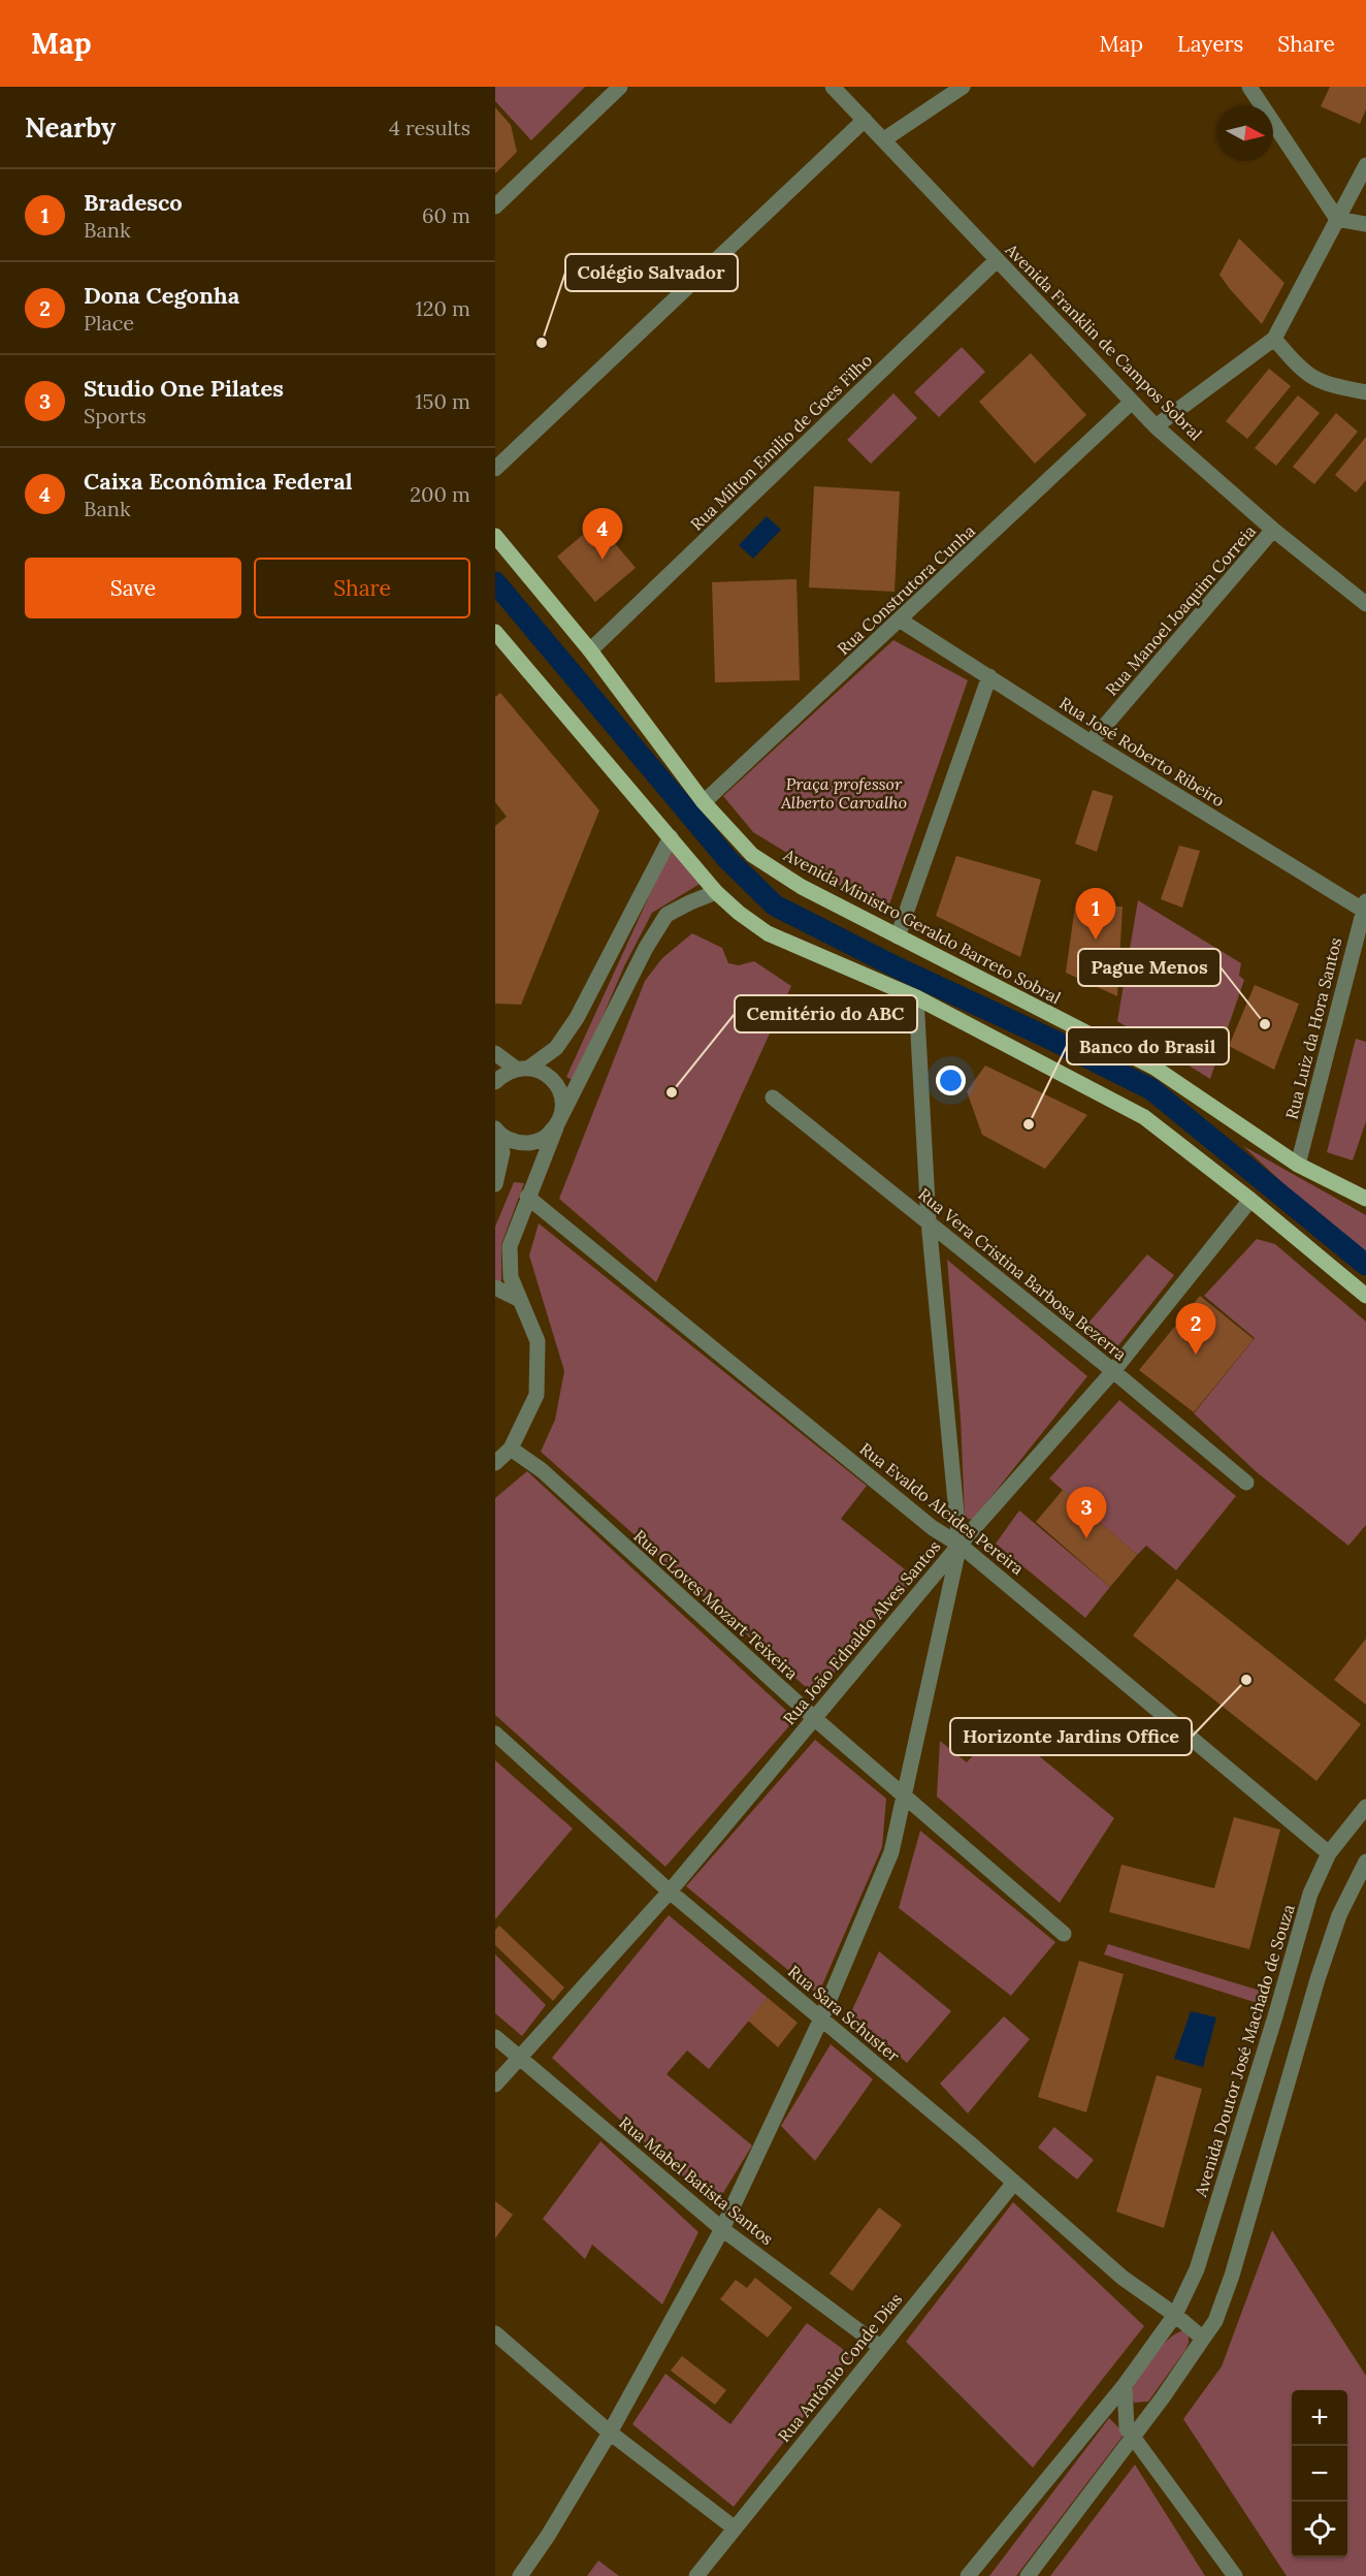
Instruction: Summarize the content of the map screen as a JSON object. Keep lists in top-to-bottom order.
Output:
{
  "streets": {
    "main road": ["Avenida Ministro Geraldo Barreto Sobral"],
    "street": [
      "Avenida Franklin de Campos Sobral",
      "Rua Milton Emilio de Goes Filho",
      "Rua Construtora Cunha",
      "Rua Manoel Joaquim Correia",
      "Rua José Roberto Ribeiro",
      "Rua Luiz da Hora Santos",
      "Rua Vera Cristina Barbosa Bezerra",
      "Rua Evaldo Alcides Pereira",
      "Rua CLoves Mozart Teixeira",
      "Rua João Ednaldo Alves Santos",
      "Rua Sara Schuster",
      "Avenida Doutor José Machado de Souza",
      "Rua Mabel Batista Santos",
      "Rua Antônio Conde Dias"
    ]
  },
  "crossings": [
    ["Avenida Franklin de Campos Sobral", "Rua Milton Emilio de Goes Filho"],
    ["Avenida Franklin de Campos Sobral", "Rua Construtora Cunha"],
    ["Avenida Franklin de Campos Sobral", "Rua Manoel Joaquim Correia"],
    ["Rua Milton Emilio de Goes Filho", "Avenida Ministro Geraldo Barreto Sobral"],
    ["Rua Construtora Cunha", "Rua José Roberto Ribeiro"],
    ["Rua Construtora Cunha", "Avenida Ministro Geraldo Barreto Sobral"],
    ["Rua Manoel Joaquim Correia", "Rua José Roberto Ribeiro"],
    ["Rua José Roberto Ribeiro", "Rua Luiz da Hora Santos"],
    ["Avenida Ministro Geraldo Barreto Sobral", "Rua Luiz da Hora Santos"],
    ["Rua Vera Cristina Barbosa Bezerra", "Rua João Ednaldo Alves Santos"],
    ["Rua Evaldo Alcides Pereira", "Rua João Ednaldo Alves Santos"],
    ["Rua Evaldo Alcides Pereira", "Avenida Doutor José Machado de Souza"],
    ["Rua CLoves Mozart Teixeira", "Rua João Ednaldo Alves Santos"],
    ["Rua João Ednaldo Alves Santos", "Rua Sara Schuster"],
    ["Rua João Ednaldo Alves Santos", "Rua Mabel Batista Santos"],
    ["Rua Sara Schuster", "Avenida Doutor José Machado de Souza"],
    ["Rua Sara Schuster", "Rua Antônio Conde Dias"],
    ["Rua Mabel Batista Santos", "Rua Antônio Conde Dias"]
  ],
  "parks": ["Praça professor Alberto Carvalho"],
  "places": [
    "Colégio Salvador",
    "Pague Menos",
    "Cemitério do ABC",
    "Banco do Brasil",
    "Horizonte Jardins Office"
  ],
  "north": "right",
  "page": {
    "header": "Map",
    "nav": ["Map", "Layers", "Share"],
    "heading": ["Nearby", "4 results"],
    "list": [
      {
        "mark": "1",
        "name": "Bradesco",
        "note": "Bank",
        "value": "60 m"
      },
      {
        "mark": "2",
        "name": "Dona Cegonha",
        "note": "Place",
        "value": "120 m"
      },
      {
        "mark": "3",
        "name": "Studio One Pilates",
        "note": "Sports",
        "value": "150 m"
      },
      {
        "mark": "4",
        "name": "Caixa Econômica Federal",
        "note": "Bank",
        "value": "200 m"
      }
    ],
    "pins": [
      "4",
      "1",
      "2",
      "3"
    ],
    "buttons": ["Save", "Share"],
    "map_buttons": ["+", "−"]
  }
}
